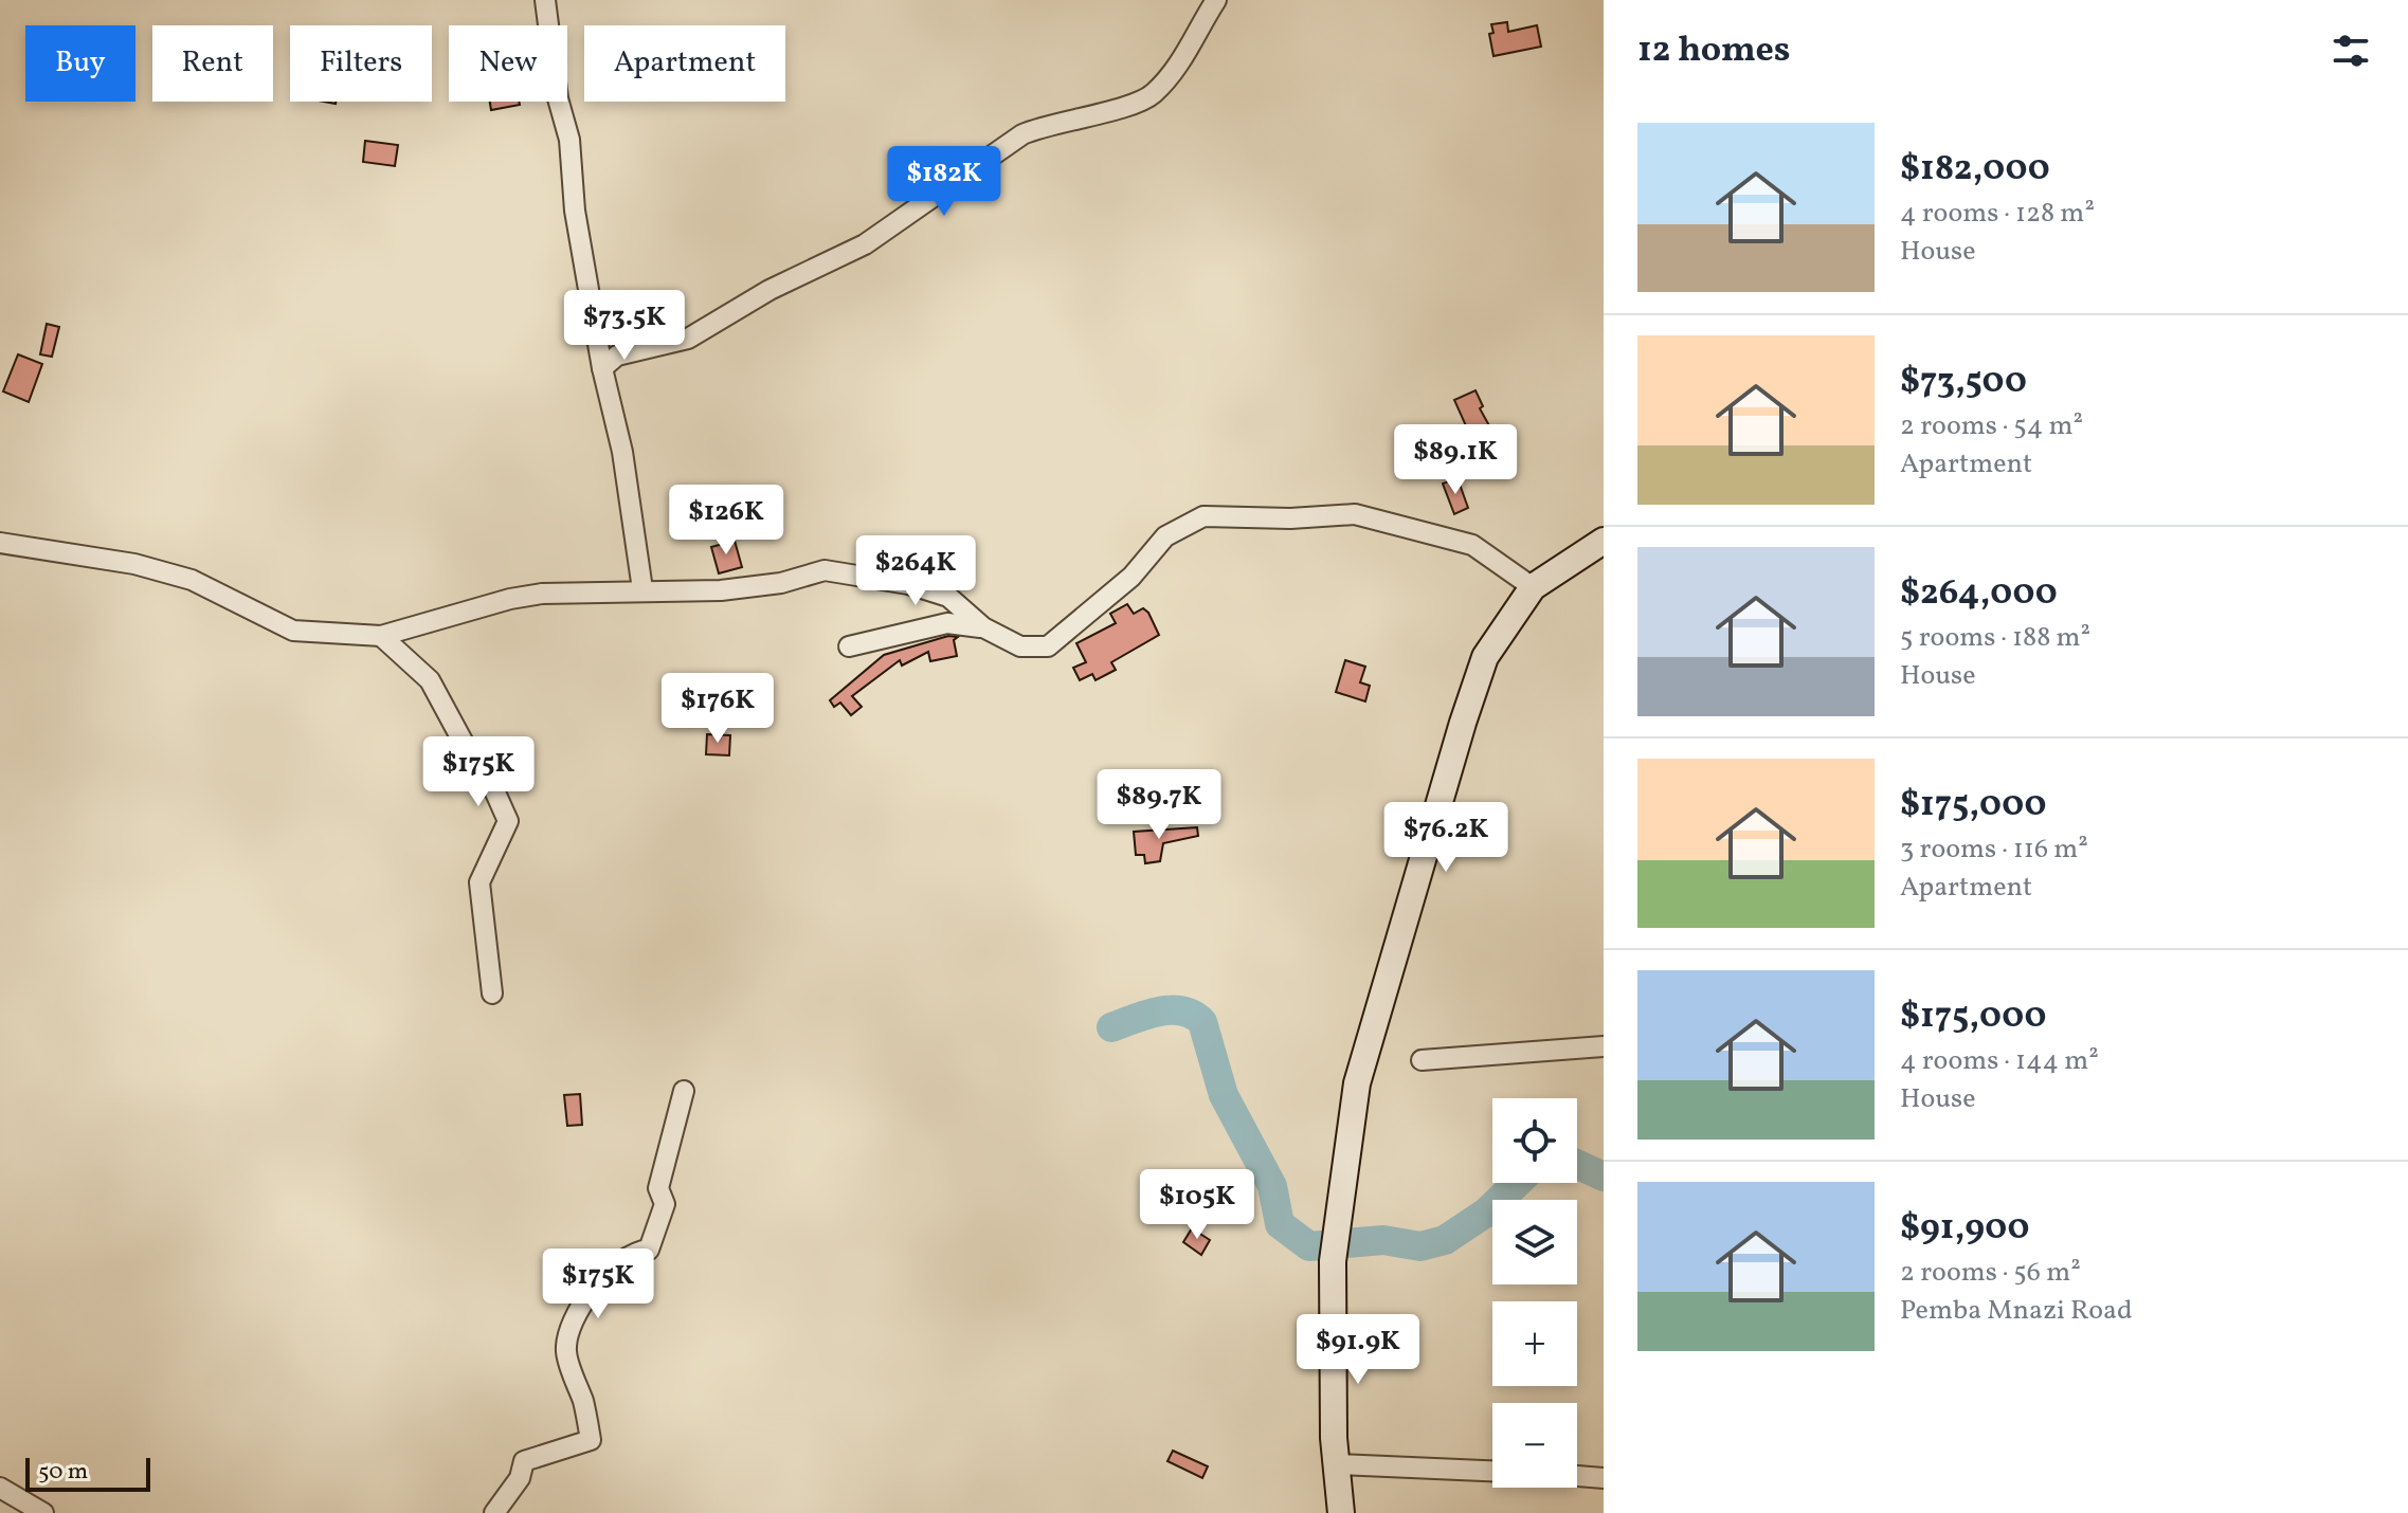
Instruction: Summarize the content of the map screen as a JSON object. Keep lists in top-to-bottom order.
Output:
{
  "scale_bar": "50 m",
  "page": {
    "heading": "12 homes",
    "chip": [
      "Buy",
      "Rent",
      "Filters",
      "New",
      "Apartment"
    ],
    "list": [
      {
        "name": "$182,000",
        "note": "4 rooms · 128 m² · House"
      },
      {
        "name": "$73,500",
        "note": "2 rooms · 54 m² · Apartment"
      },
      {
        "name": "$264,000",
        "note": "5 rooms · 188 m² · House"
      },
      {
        "name": "$175,000",
        "note": "3 rooms · 116 m² · Apartment"
      },
      {
        "name": "$175,000",
        "note": "4 rooms · 144 m² · House"
      },
      {
        "name": "$91,900",
        "note": "2 rooms · 56 m² · Pemba Mnazi Road"
      }
    ],
    "price": [
      "$182K",
      "$73.5K",
      "$89.1K",
      "$126K",
      "$264K",
      "$176K",
      "$175K",
      "$89.7K",
      "$76.2K",
      "$105K",
      "$175K",
      "$91.9K"
    ],
    "map_buttons": ["+", "−"],
    "scale": "50 m"
  }
}
